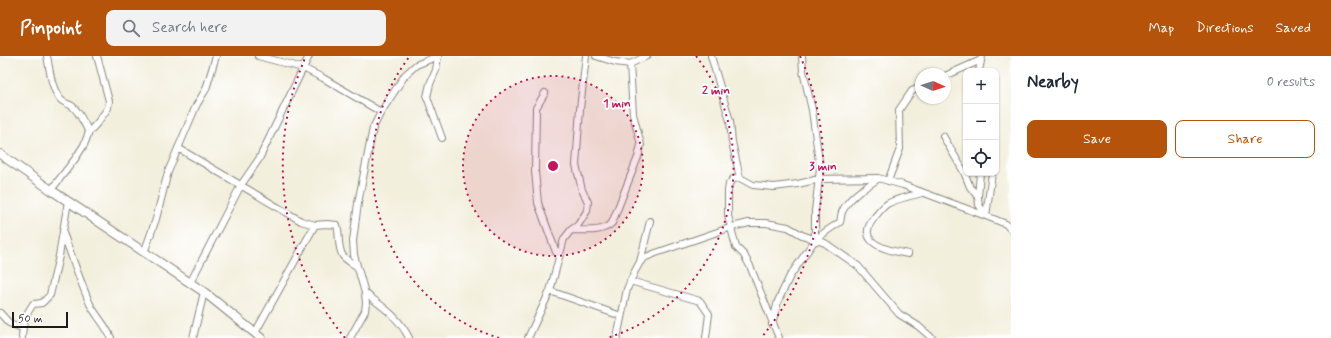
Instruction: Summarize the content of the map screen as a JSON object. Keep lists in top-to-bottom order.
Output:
{
  "scale_bar": "50 m",
  "north": "right",
  "page": {
    "header": "Pinpoint",
    "search": "Search here",
    "nav": ["Map", "Directions", "Saved"],
    "heading": ["Nearby", "0 results"],
    "map_buttons": ["+", "−"],
    "buttons": ["Save", "Share"],
    "scale": "50 m"
  },
  "rings": ["2 min", "1 min", "3 min"]
}
